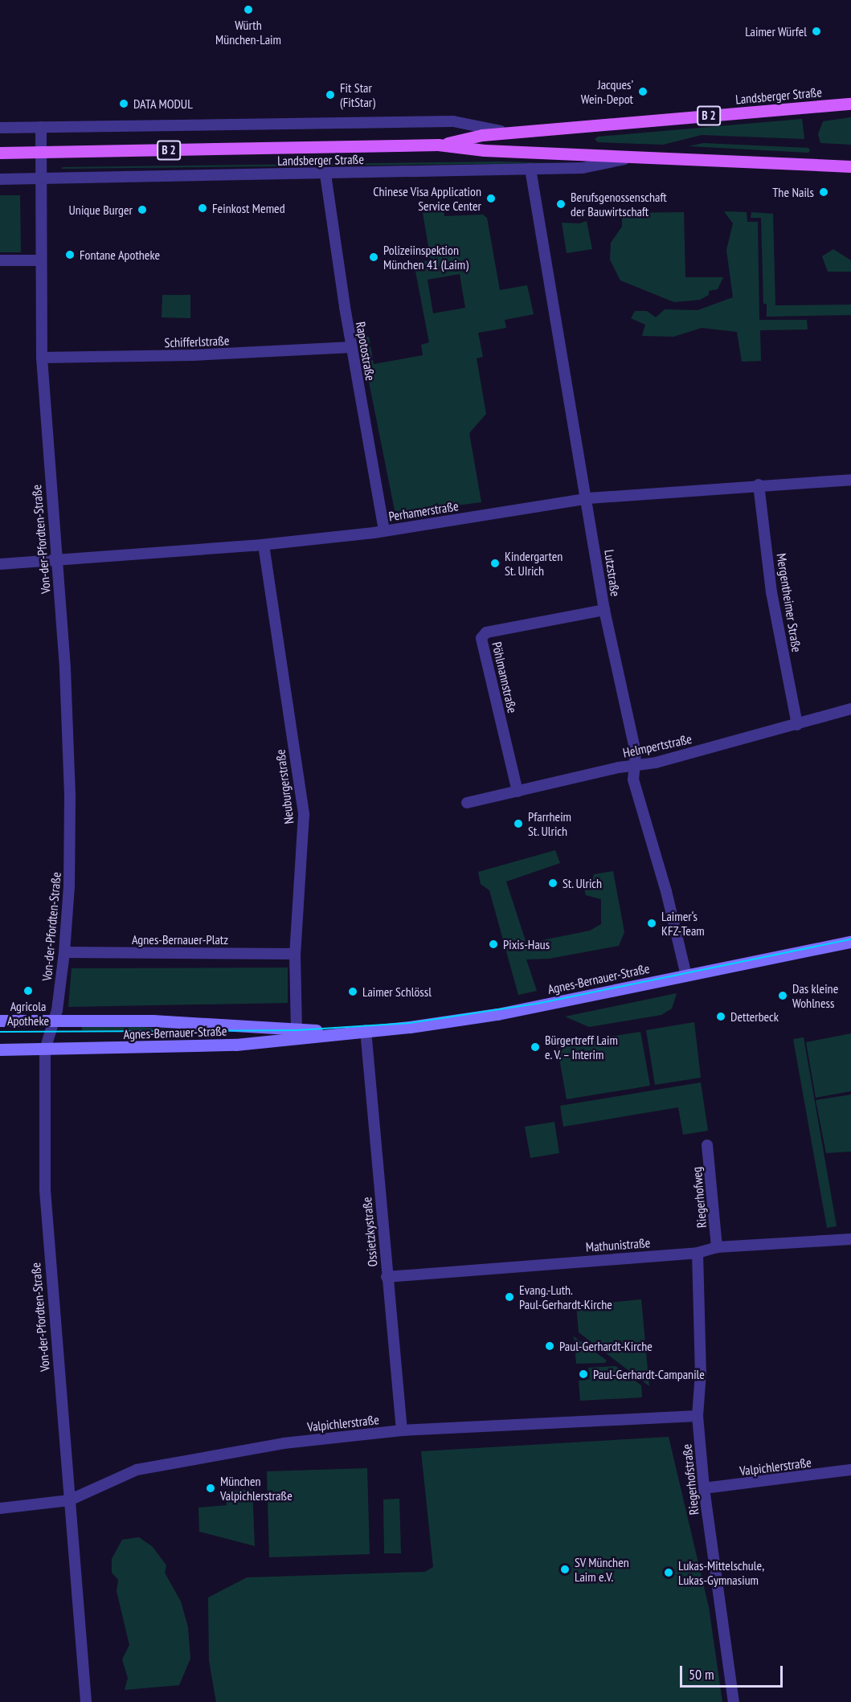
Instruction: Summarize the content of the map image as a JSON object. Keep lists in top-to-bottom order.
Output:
{
  "streets": {
    "main road": ["Landsberger Straße", "B 2", "Agnes-Bernauer-Straße"],
    "street": [
      "Schifferlstraße",
      "Rapotostraße",
      "Perhamerstraße",
      "Von-der-Pfordten-Straße",
      "Lutzstraße",
      "Mergentheimer Straße",
      "Pöhlmannstraße",
      "Helmpertstraße",
      "Neuburgerstraße",
      "Agnes-Bernauer-Platz",
      "Riegerhofweg",
      "Ossietzkystraße",
      "Mathunistraße",
      "Valpichlerstraße",
      "Riegerhofstraße"
    ]
  },
  "crossings": [
    ["Landsberger Straße", "Rapotostraße"],
    ["Landsberger Straße", "Von-der-Pfordten-Straße"],
    ["Landsberger Straße", "Lutzstraße"],
    ["Schifferlstraße", "Rapotostraße"],
    ["Schifferlstraße", "Von-der-Pfordten-Straße"],
    ["Rapotostraße", "Perhamerstraße"],
    ["Perhamerstraße", "Von-der-Pfordten-Straße"],
    ["Perhamerstraße", "Lutzstraße"],
    ["Perhamerstraße", "Mergentheimer Straße"],
    ["Perhamerstraße", "Neuburgerstraße"],
    ["Von-der-Pfordten-Straße", "Agnes-Bernauer-Platz"],
    ["Von-der-Pfordten-Straße", "Agnes-Bernauer-Straße"],
    ["Von-der-Pfordten-Straße", "Valpichlerstraße"],
    ["Lutzstraße", "Pöhlmannstraße"],
    ["Lutzstraße", "Helmpertstraße"],
    ["Lutzstraße", "Agnes-Bernauer-Straße"],
    ["Mergentheimer Straße", "Helmpertstraße"],
    ["Pöhlmannstraße", "Helmpertstraße"],
    ["Neuburgerstraße", "Agnes-Bernauer-Platz"],
    ["Neuburgerstraße", "Agnes-Bernauer-Straße"],
    ["Agnes-Bernauer-Straße", "Ossietzkystraße"],
    ["Riegerhofweg", "Mathunistraße"],
    ["Ossietzkystraße", "Mathunistraße"],
    ["Ossietzkystraße", "Valpichlerstraße"],
    ["Mathunistraße", "Riegerhofstraße"],
    ["Valpichlerstraße", "Riegerhofstraße"]
  ],
  "places": [
    "Würth München-Laim",
    "Laimer Würfel",
    "Jacques’ Wein-Depot",
    "Fit Star (FitStar)",
    "DATA MODUL",
    "The Nails",
    "Chinese Visa Application Service Center",
    "Berufsgenossenschaft der Bauwirtschaft",
    "Feinkost Memed",
    "Unique Burger",
    "Fontane Apotheke",
    "Polizeiinspektion München 41 (Laim)",
    "Kindergarten St. UIrich",
    "Pfarrheim St. Ulrich",
    "St. Ulrich",
    "Laimer‘s KFZ-Team",
    "Pixis-Haus",
    "Agricola Apotheke",
    "Laimer Schlössl",
    "Das kleine Wohlness",
    "Detterbeck",
    "Bürgertreff Laim e. V. – Interim",
    "Evang.-Luth. Paul-Gerhardt-Kirche",
    "Paul-Gerhardt-Kirche",
    "Paul-Gerhardt-Campanile",
    "München Valpichlerstraße",
    "SV München Laim e.V.",
    "Lukas-Mittelschule, Lukas-Gymnasium"
  ],
  "scale_bar": "50 m"
}
